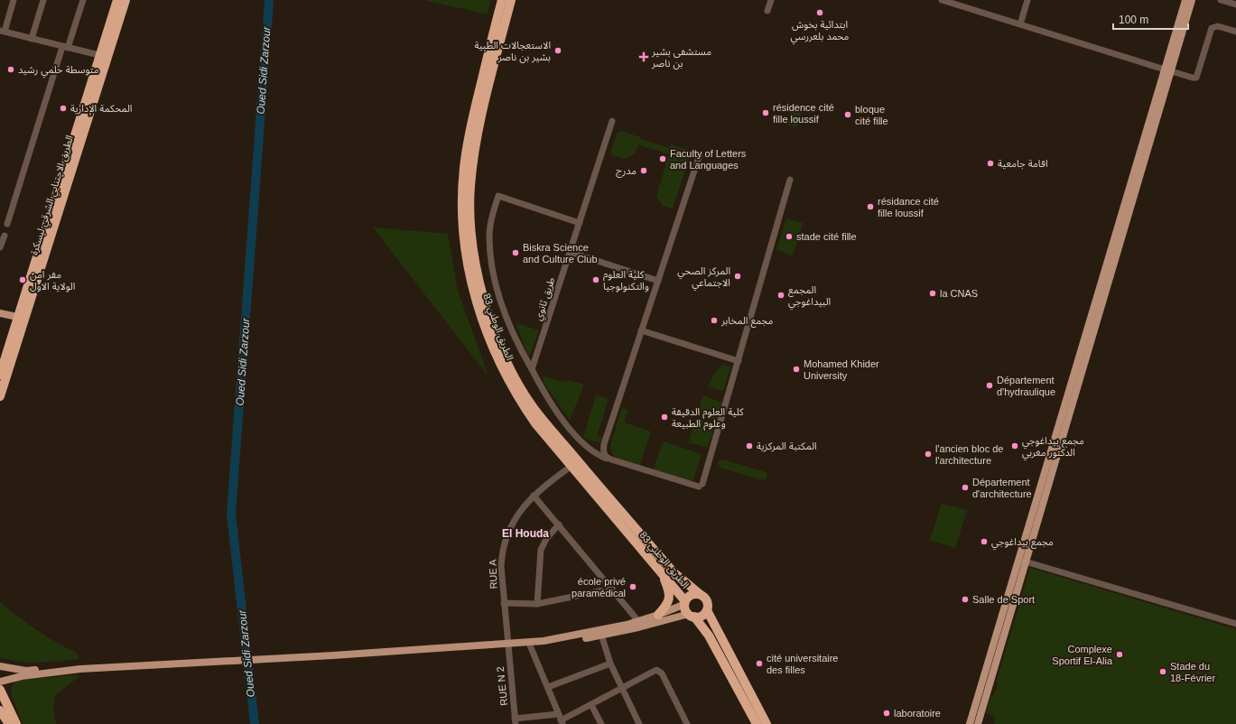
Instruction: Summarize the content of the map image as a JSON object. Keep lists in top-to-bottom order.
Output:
{
  "streets": {
    "highway": ["الطريق الاجتنابي الشرقي لبسكرة", "الطريق الوطني 83"],
    "street": ["طريق ثانوي", "RUE A", "RUE N 2"]
  },
  "crossings": [
    ["الطريق الوطني 83", "RUE A"],
    ["RUE A", "RUE N 2"]
  ],
  "districts": ["El Houda"],
  "water": ["Oued Sidi Zarzour"],
  "places": {
    "other": [
      "ابتدائية بخوش محمد بلعررسي",
      "الاستعجالات الطبية بشير بن ناصر",
      "متوسطة حلمي رشيد",
      "المحكمة الإدارية",
      "résidence cité fille loussif",
      "bloque cité fille",
      "Faculty of Letters and Languages",
      "اقامة جامعية",
      "مدرج",
      "résidance cité fille loussif",
      "stade cité fille",
      "Biskra Science and Culture Club",
      "المركز الصحي الاجتماعي",
      "مقر امن الولاية الاول",
      "كلية العلوم والتكنولوجيا",
      "la CNAS",
      "المجمع البيداغوجي",
      "مجمع المخابر",
      "Mohamed Khider University",
      "Département d'hydraulique",
      "كلية العلوم الدقيقة وعلوم الطبيعة",
      "المكتبة المركزية",
      "مجمع بيداغوجي الدكتور مغربي",
      "l'ancien bloc de l'architecture",
      "Département d'architecture",
      "مجمع بيداغوجي",
      "école privé paramédical",
      "Salle de Sport",
      "Complexe Sportif El-Alia",
      "cité universitaire des filles",
      "Stade du 18-Février",
      "laboratoire"
    ],
    "health": ["مستشفى بشير بن ناصر"]
  },
  "scale_bar": "100 m"
}
